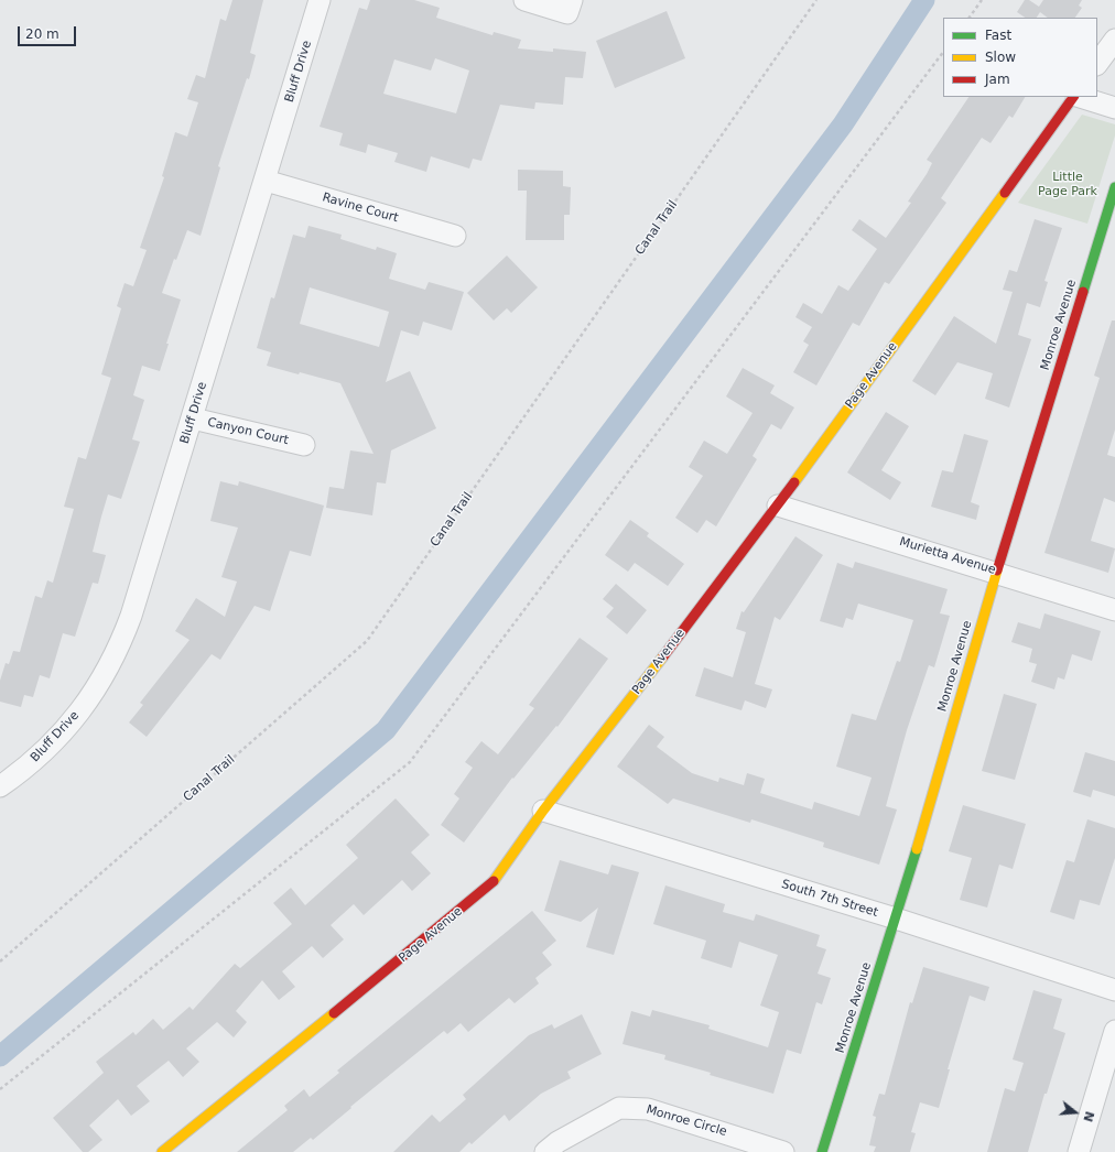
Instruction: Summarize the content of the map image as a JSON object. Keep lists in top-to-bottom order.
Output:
{
  "streets": {
    "street": [
      "Bluff Drive",
      "Ravine Court",
      "Monroe Avenue",
      "Page Avenue",
      "Canyon Court",
      "Murietta Avenue",
      "South 7th Street",
      "Monroe Circle"
    ],
    "path": ["Canal Trail"]
  },
  "crossings": [
    ["Bluff Drive", "Ravine Court"],
    ["Bluff Drive", "Canyon Court"],
    ["Monroe Avenue", "Murietta Avenue"],
    ["Monroe Avenue", "South 7th Street"],
    ["Page Avenue", "Murietta Avenue"],
    ["Page Avenue", "South 7th Street"]
  ],
  "parks": ["Little Page Park"],
  "legend": ["Fast", "Slow", "Jam"],
  "scale_bar": "20 m",
  "north": "right"
}
